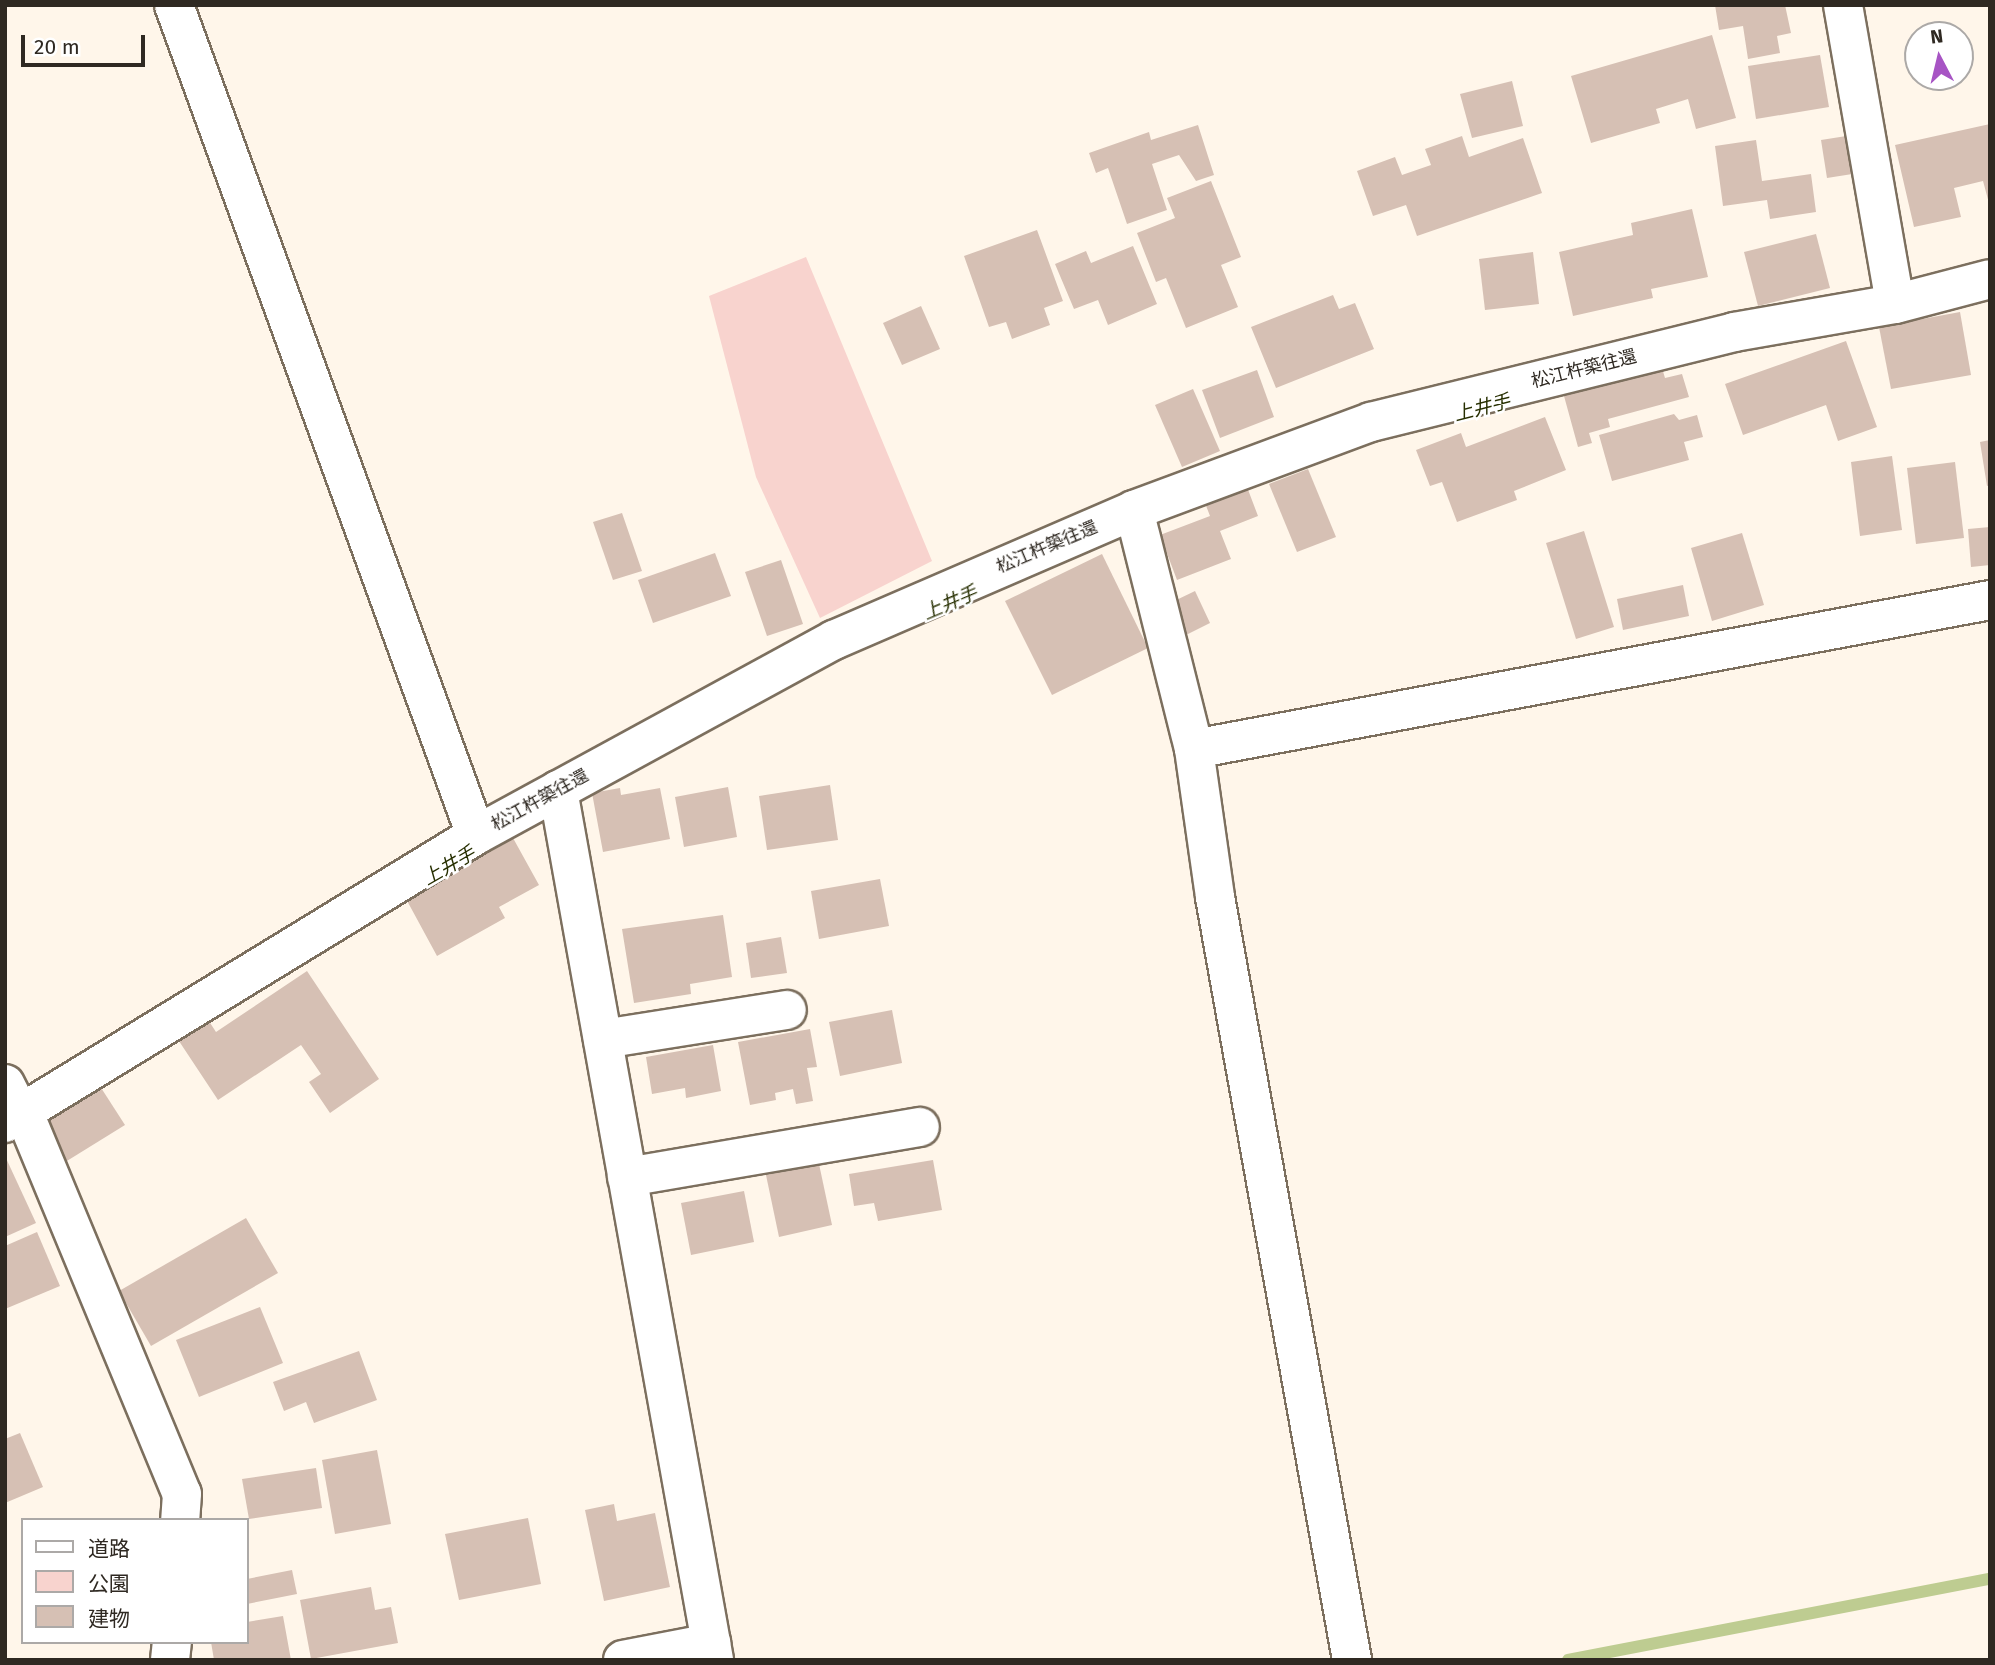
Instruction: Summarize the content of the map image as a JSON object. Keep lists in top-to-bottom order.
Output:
{
  "streets": {
    "street": ["松江杵築往還"]
  },
  "water": ["上井手"],
  "legend": ["道路", "公園", "建物"],
  "scale_bar": "20 m",
  "north": "top"
}
